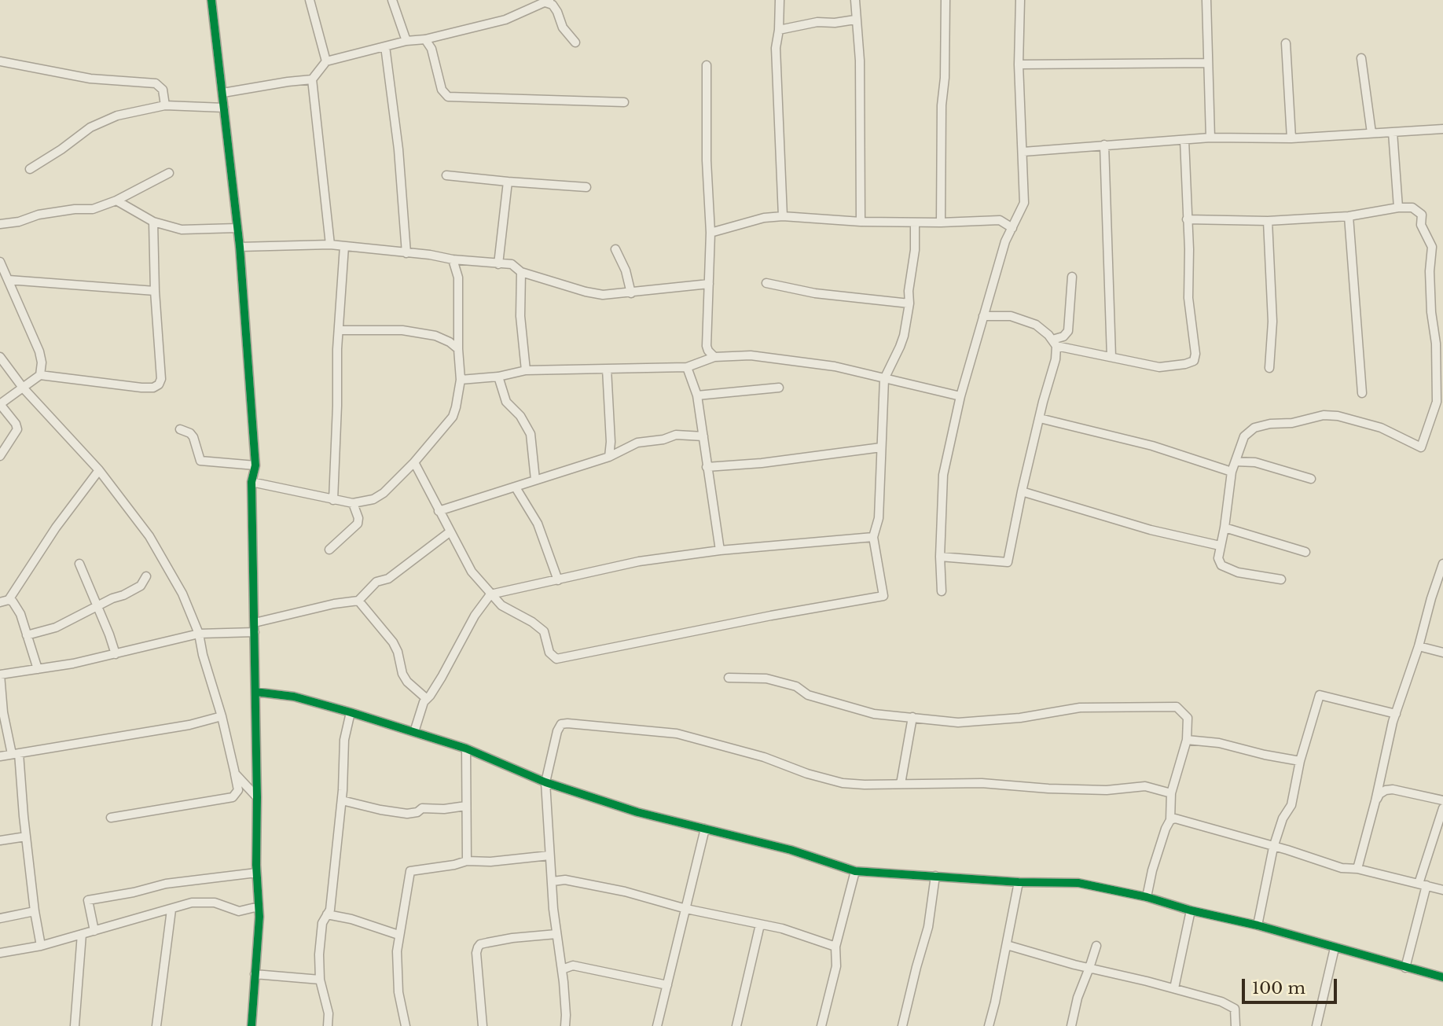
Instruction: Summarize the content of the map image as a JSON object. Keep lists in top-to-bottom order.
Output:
{
  "scale_bar": "100 m"
}
